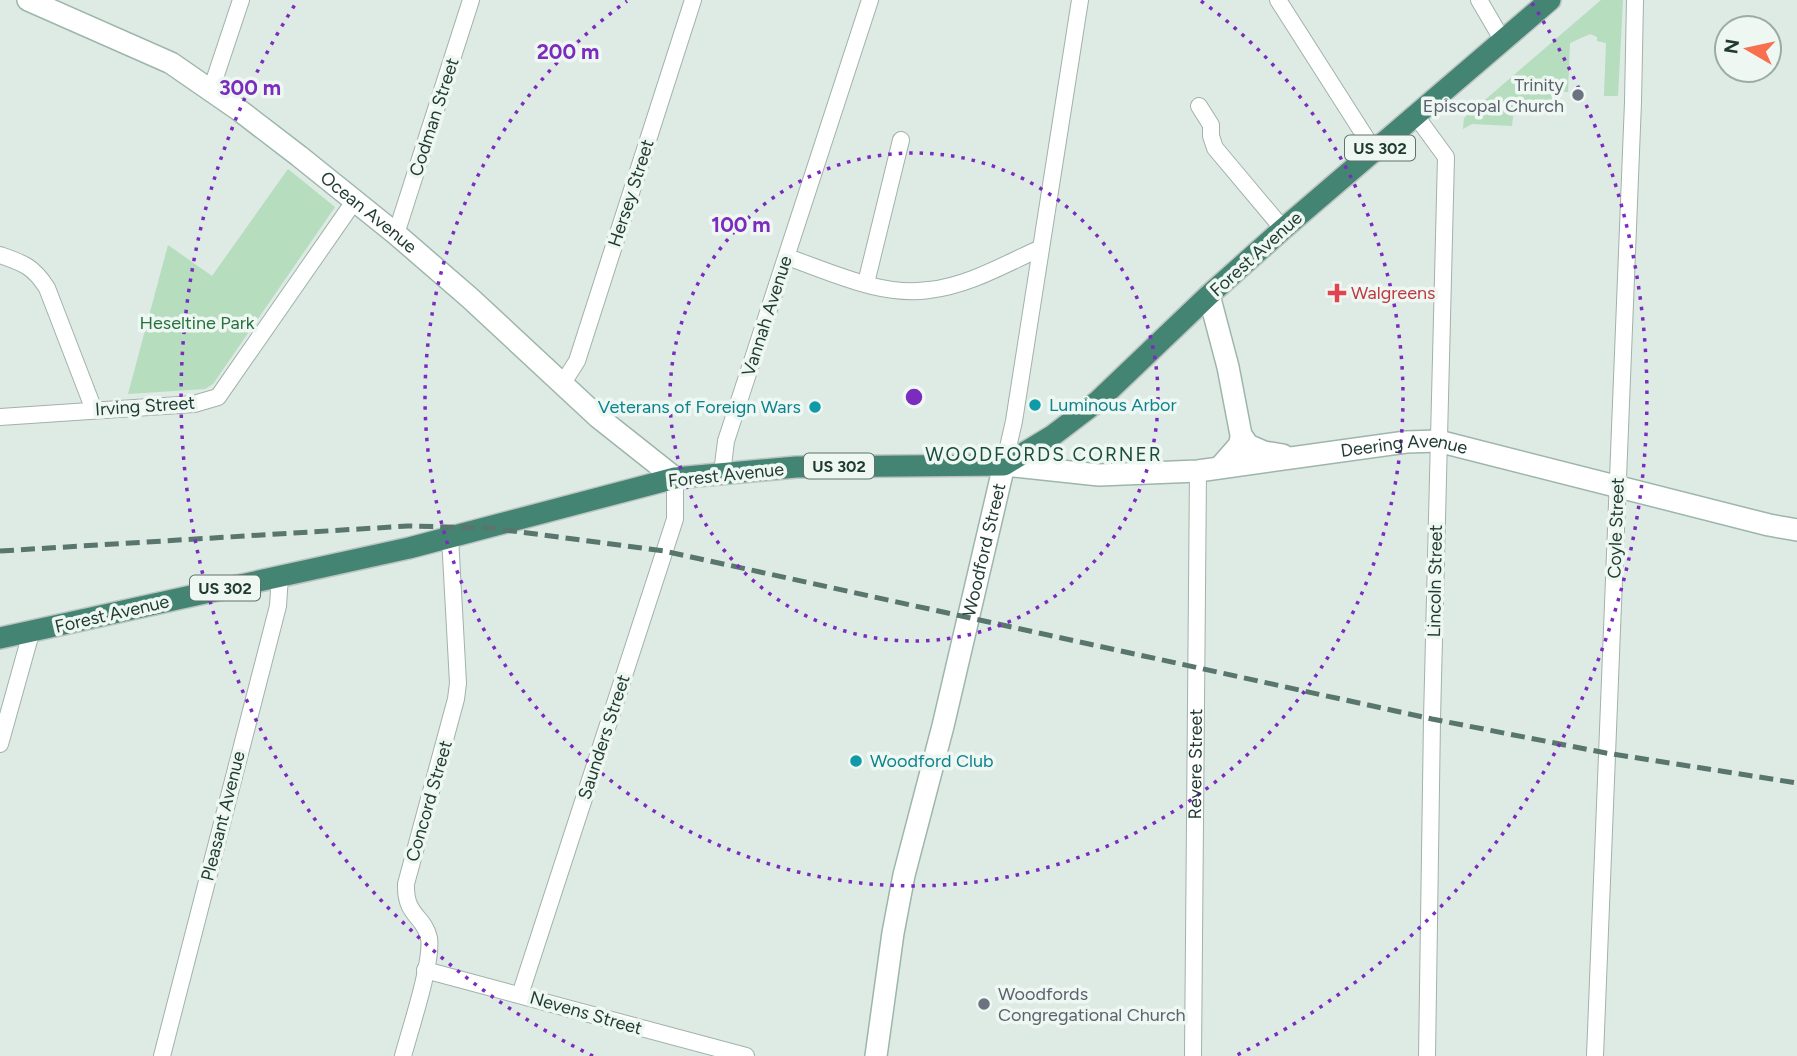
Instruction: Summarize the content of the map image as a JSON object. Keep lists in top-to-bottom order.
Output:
{
  "streets": {
    "highway": ["US 302", "Forest Avenue"],
    "main road": ["Ocean Avenue", "Deering Avenue", "Woodford Street"],
    "street": [
      "Codman Street",
      "Hersey Street",
      "Vannah Avenue",
      "Irving Street",
      "Coyle Street",
      "Lincoln Street",
      "Saunders Street",
      "Revere Street",
      "Concord Street",
      "Pleasant Avenue",
      "Nevens Street"
    ]
  },
  "crossings": [
    ["Codman Street", "Ocean Avenue"],
    ["Hersey Street", "Ocean Avenue"],
    ["Ocean Avenue", "Forest Avenue"],
    ["Ocean Avenue", "Irving Street"],
    ["Ocean Avenue", "Saunders Street"],
    ["Forest Avenue", "Vannah Avenue"],
    ["Forest Avenue", "Deering Avenue"],
    ["Forest Avenue", "Woodford Street"],
    ["Forest Avenue", "Lincoln Street"],
    ["Forest Avenue", "Saunders Street"],
    ["Forest Avenue", "Concord Street"],
    ["Forest Avenue", "Pleasant Avenue"],
    ["Deering Avenue", "Coyle Street"],
    ["Deering Avenue", "Woodford Street"],
    ["Deering Avenue", "Lincoln Street"],
    ["Deering Avenue", "Revere Street"],
    ["Saunders Street", "Nevens Street"],
    ["Concord Street", "Nevens Street"]
  ],
  "districts": ["WOODFORDS CORNER"],
  "parks": ["Heseltine Park"],
  "places": {
    "other": [
      "Trinity Episcopal Church",
      "Luminous Arbor",
      "Veterans of Foreign Wars",
      "Woodford Club",
      "Woodfords Congregational Church"
    ],
    "health": ["Walgreens"]
  },
  "north": "left",
  "rings": ["200 m", "300 m", "100 m"]
}
